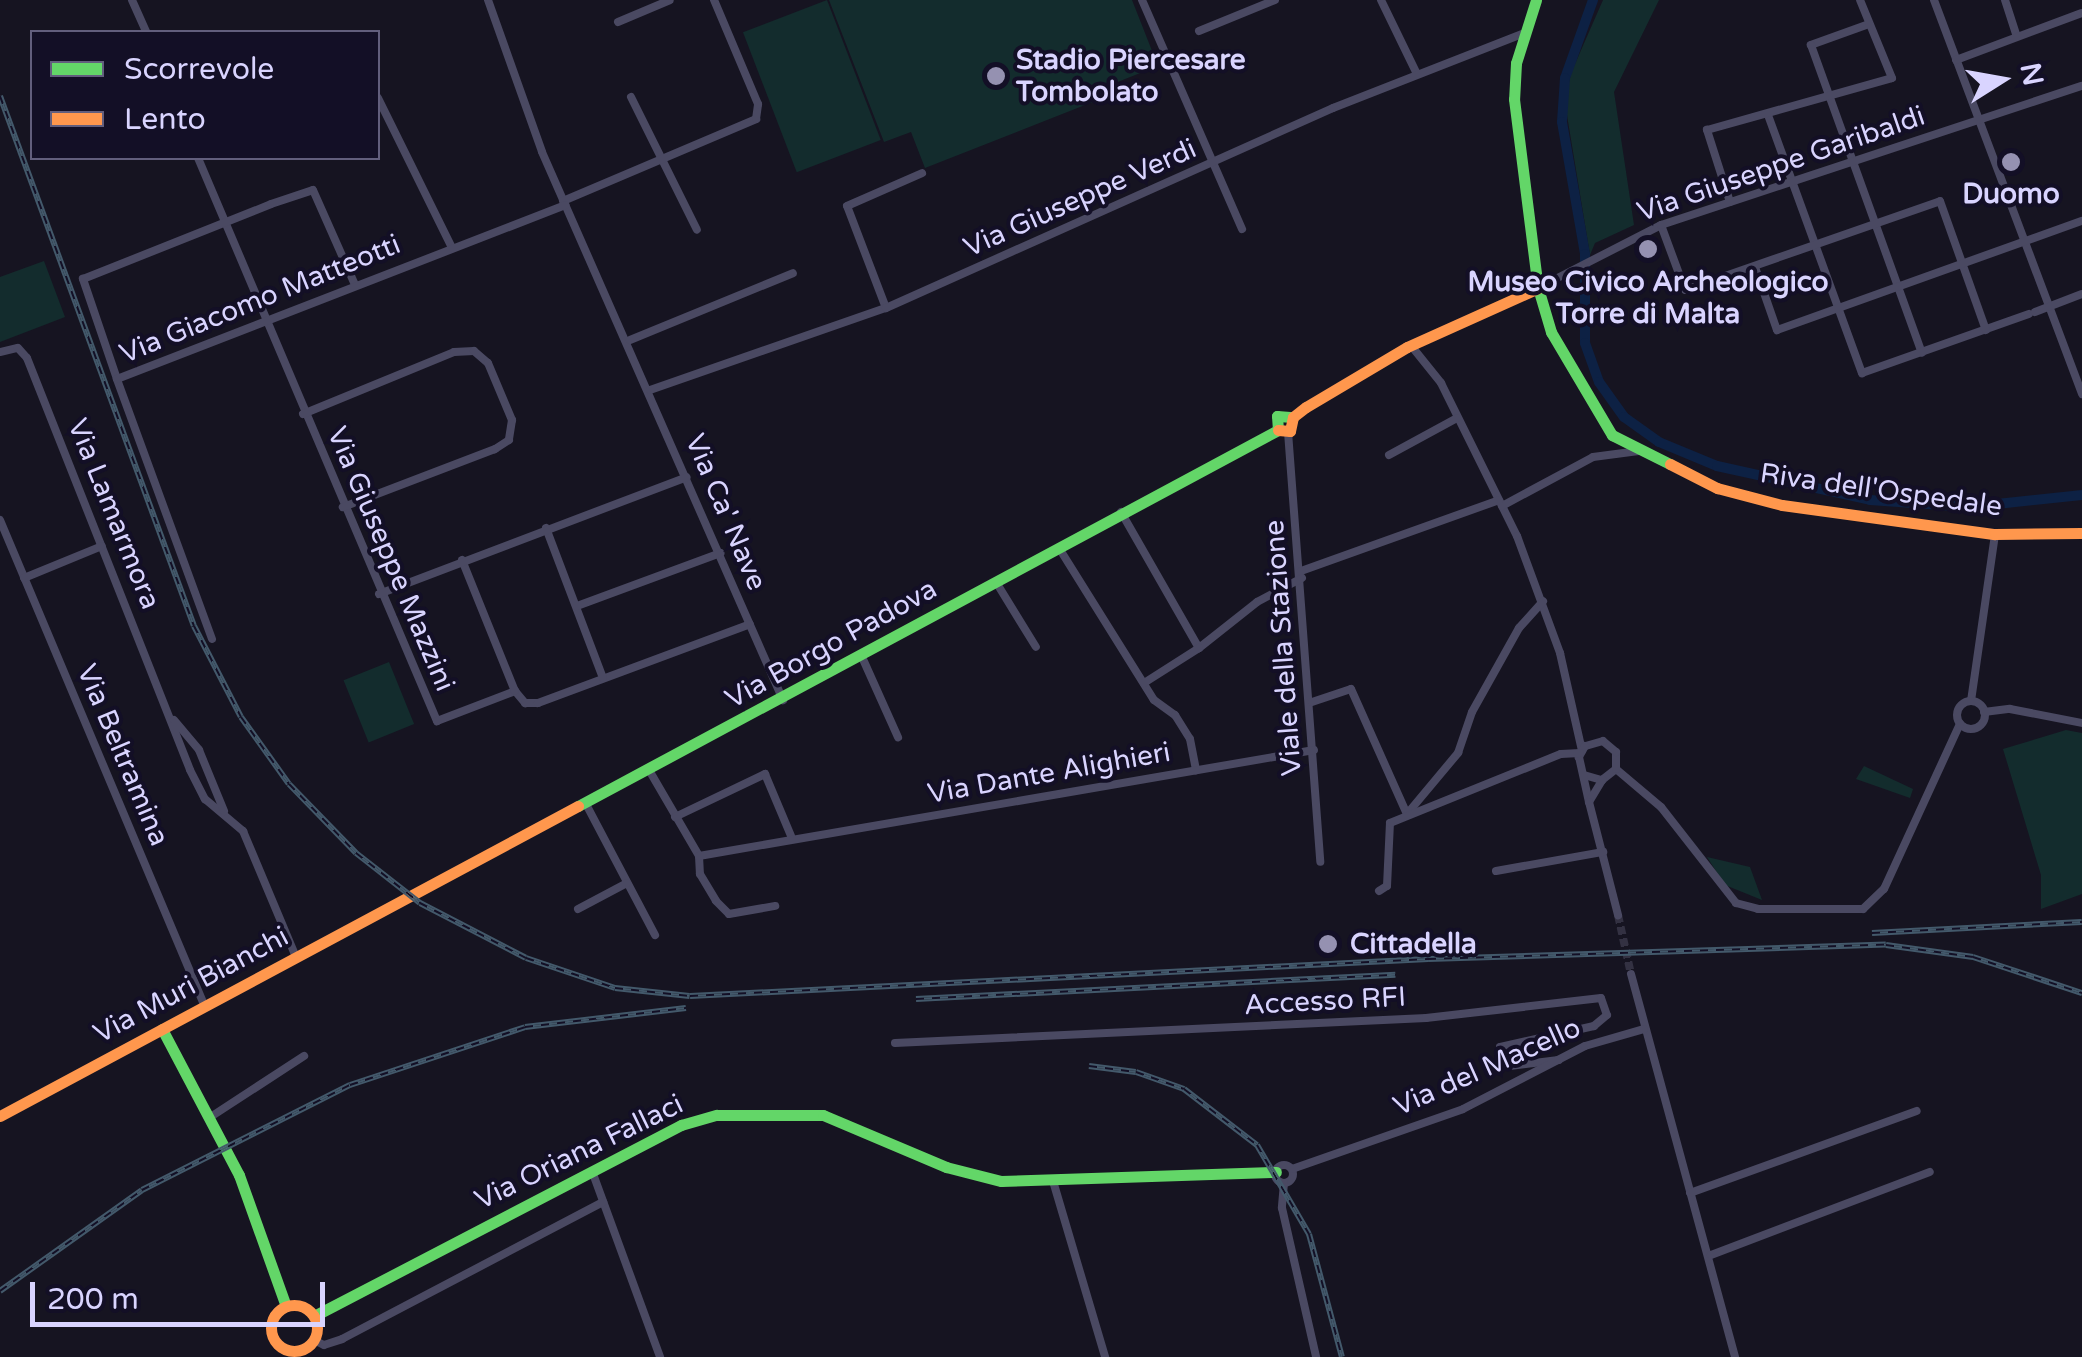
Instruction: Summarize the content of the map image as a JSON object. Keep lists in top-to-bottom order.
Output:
{
  "streets": {
    "street": [
      "Via Giuseppe Garibaldi",
      "Via Giuseppe Verdi",
      "Via Giacomo Matteotti",
      "Riva dell'Ospedale",
      "Via Ca' Nave",
      "Via Lamarmora",
      "Via Giuseppe Mazzini",
      "Via Borgo Padova",
      "Viale della Stazione",
      "Via Beltramina",
      "Via Dante Alighieri",
      "Via Muri Bianchi",
      "Accesso RFI",
      "Via del Macello",
      "Via Oriana Fallaci"
    ]
  },
  "crossings": [
    ["Via Giuseppe Garibaldi", "Riva dell'Ospedale"],
    ["Via Giuseppe Garibaldi", "Via Borgo Padova"],
    ["Via Giuseppe Verdi", "Riva dell'Ospedale"],
    ["Via Giuseppe Verdi", "Via Ca' Nave"],
    ["Via Giacomo Matteotti", "Via Ca' Nave"],
    ["Via Giacomo Matteotti", "Via Giuseppe Mazzini"],
    ["Riva dell'Ospedale", "Via Borgo Padova"],
    ["Via Ca' Nave", "Via Giuseppe Mazzini"],
    ["Via Ca' Nave", "Via Borgo Padova"],
    ["Via Lamarmora", "Via Muri Bianchi"],
    ["Via Borgo Padova", "Viale della Stazione"],
    ["Via Borgo Padova", "Via Muri Bianchi"],
    ["Viale della Stazione", "Via Dante Alighieri"],
    ["Via Beltramina", "Via Muri Bianchi"],
    ["Accesso RFI", "Via del Macello"],
    ["Via del Macello", "Via Oriana Fallaci"]
  ],
  "places": [
    "Stadio Piercesare Tombolato",
    "Duomo",
    "Museo Civico Archeologico Torre di Malta",
    "Cittadella"
  ],
  "legend": ["Scorrevole", "Lento"],
  "scale_bar": "200 m",
  "north": "right"
}
